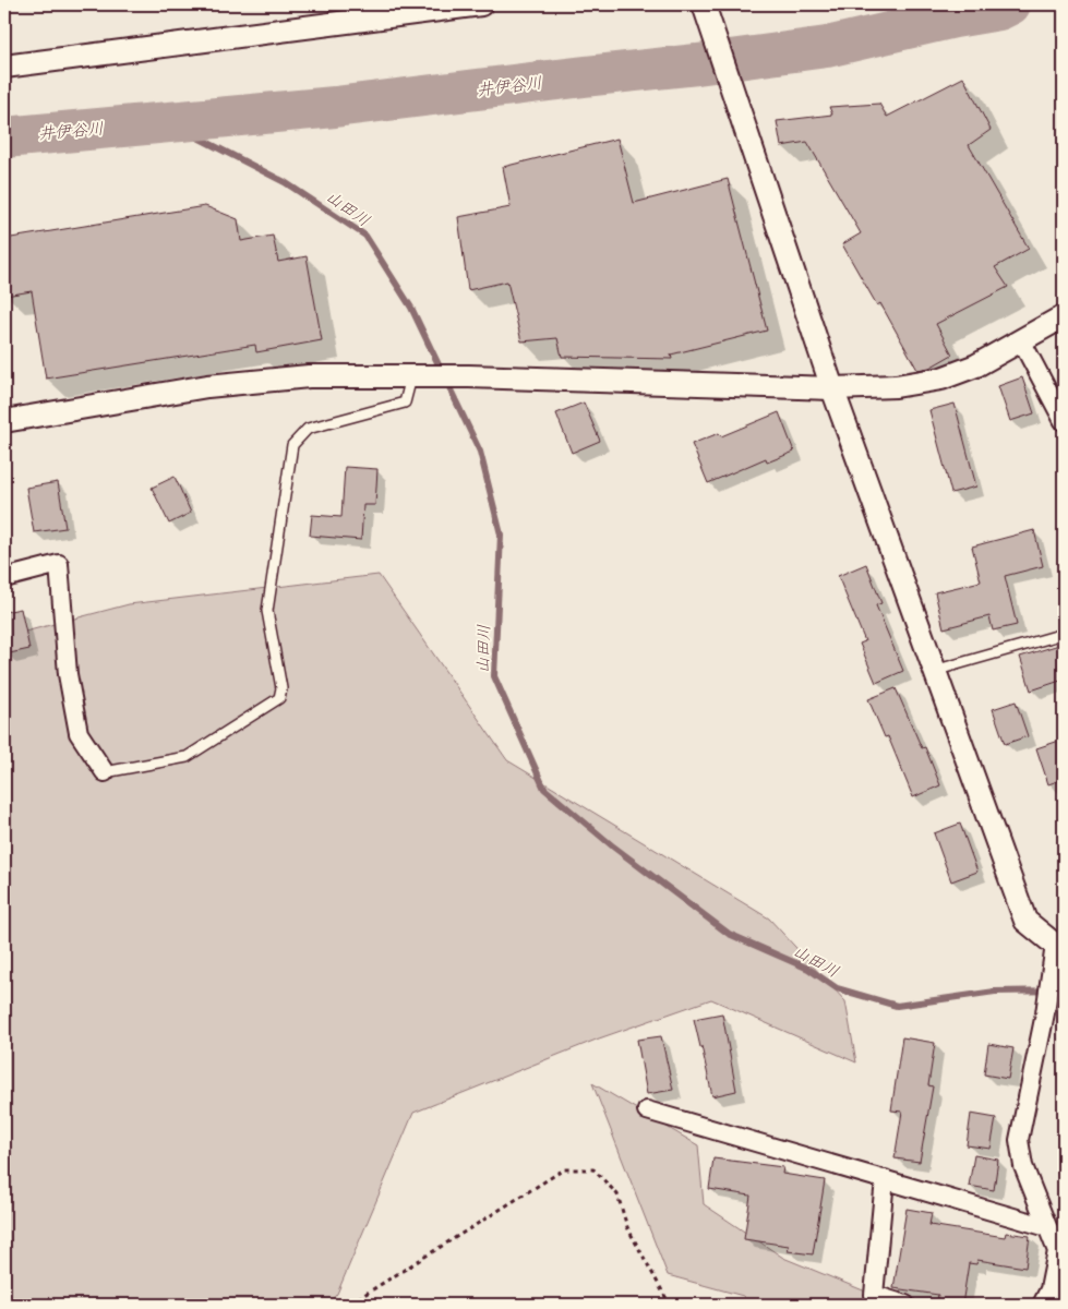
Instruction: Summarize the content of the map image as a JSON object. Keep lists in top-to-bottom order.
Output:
{
  "water": ["井伊谷川", "山田川"]
}
